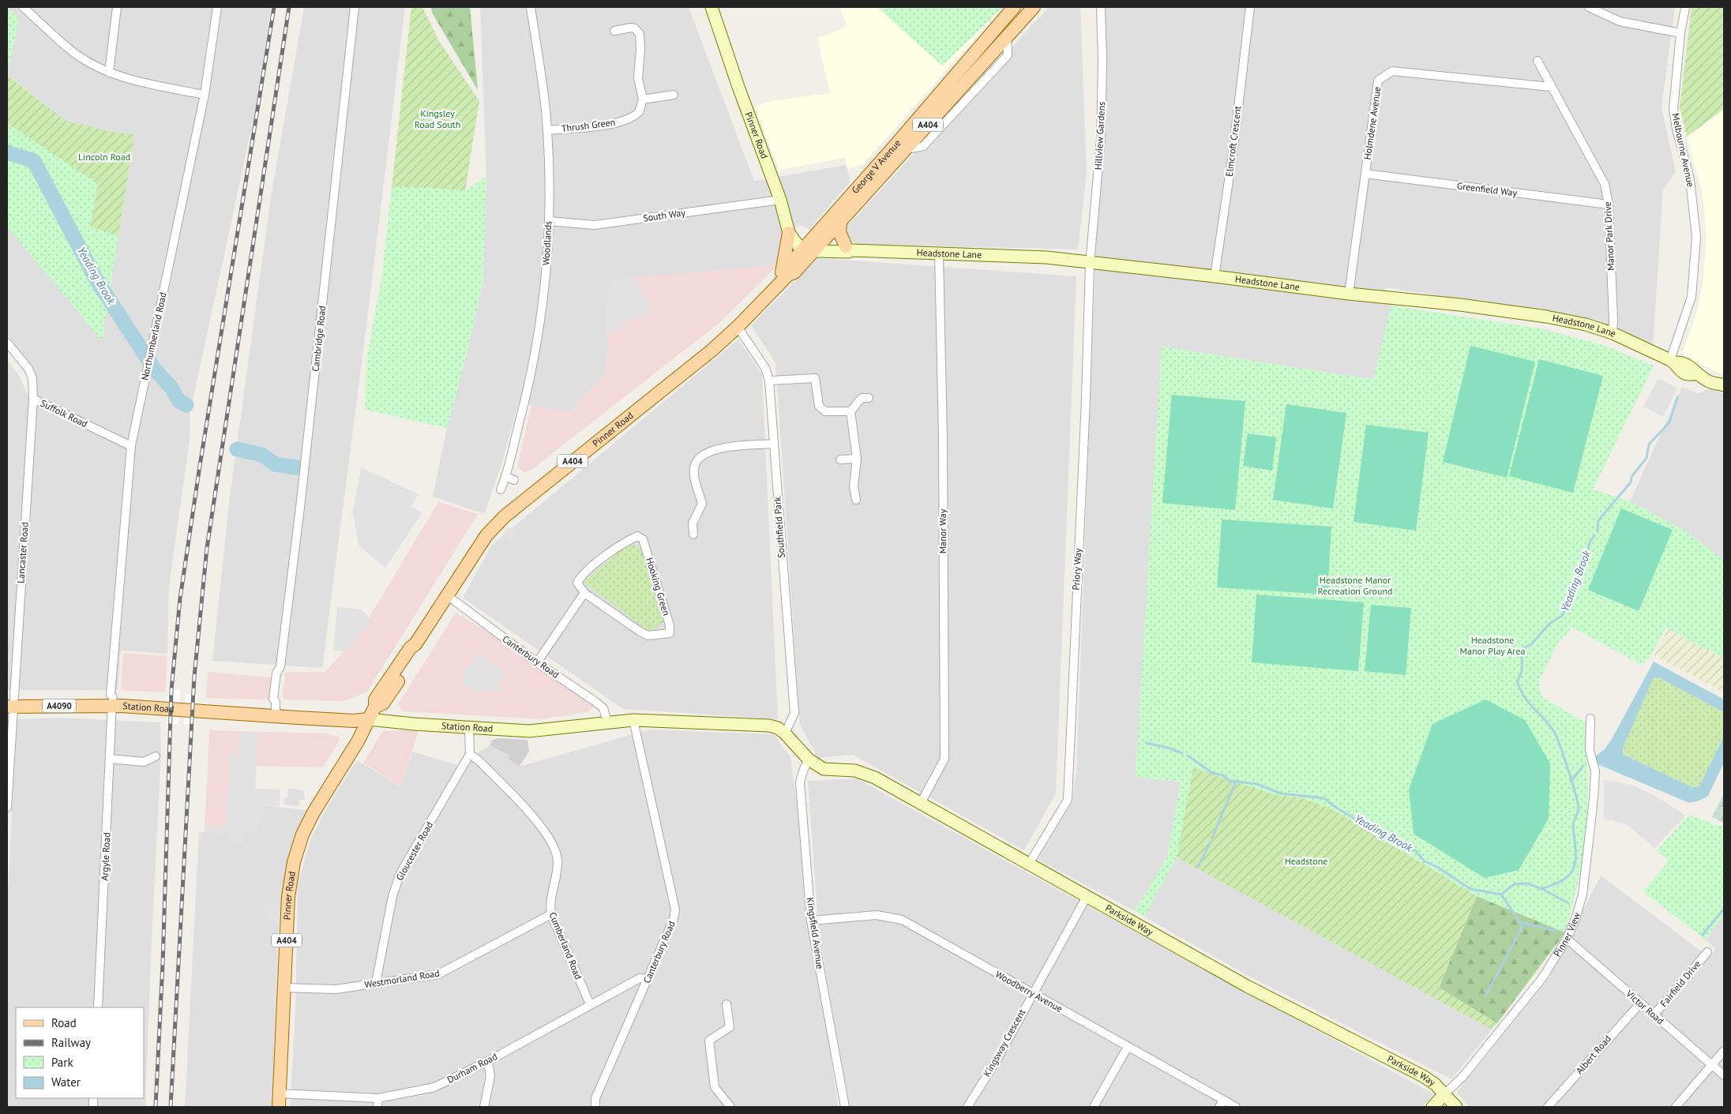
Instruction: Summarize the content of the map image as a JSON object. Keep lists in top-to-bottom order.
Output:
{
  "streets": {
    "main road": [
      "A404",
      "Pinner Road",
      "George V Avenue",
      "A4090",
      "Station Road"
    ],
    "street": [
      "Holmdene Avenue",
      "Thrush Green",
      "Hillview Gardens",
      "Elmcroft Crescent",
      "Melbourne Avenue",
      "Greenfield Way",
      "South Way",
      "Manor Park Drive",
      "Woodlands",
      "Headstone Lane",
      "Northumberland Road",
      "Cambridge Road",
      "Suffolk Road",
      "Southfield Park",
      "Manor Way",
      "Lancaster Road",
      "Priory Way",
      "Hooking Green",
      "Canterbury Road",
      "Gloucester Road",
      "Argyle Road",
      "Parkside Way",
      "Kingsfield Avenue",
      "Pinner View",
      "Cumberland Road",
      "Westmorland Road",
      "Fairfield Drive",
      "Woodberry Avenue",
      "Victor Road",
      "Kingsway Crescent",
      "Albert Road",
      "Durham Road"
    ]
  },
  "crossings": [
    ["Holmdene Avenue", "Greenfield Way"],
    ["Holmdene Avenue", "Manor Park Drive"],
    ["Holmdene Avenue", "Headstone Lane"],
    ["Thrush Green", "Woodlands"],
    ["Pinner Road", "George V Avenue"],
    ["Pinner Road", "South Way"],
    ["Pinner Road", "Headstone Lane"],
    ["Pinner Road", "Southfield Park"],
    ["Pinner Road", "Canterbury Road"],
    ["Pinner Road", "Station Road"],
    ["Pinner Road", "Westmorland Road"],
    ["Pinner Road", "Durham Road"],
    ["Hillview Gardens", "Headstone Lane"],
    ["Hillview Gardens", "Priory Way"],
    ["Elmcroft Crescent", "Headstone Lane"],
    ["Melbourne Avenue", "Headstone Lane"],
    ["George V Avenue", "Headstone Lane"],
    ["Greenfield Way", "Manor Park Drive"],
    ["South Way", "Woodlands"],
    ["Manor Park Drive", "Headstone Lane"],
    ["Headstone Lane", "Manor Way"],
    ["Headstone Lane", "Priory Way"],
    ["Northumberland Road", "Suffolk Road"],
    ["Northumberland Road", "A4090"],
    ["Northumberland Road", "Station Road"],
    ["Northumberland Road", "Argyle Road"],
    ["Cambridge Road", "Station Road"],
    ["Suffolk Road", "Lancaster Road"],
    ["Southfield Park", "Station Road"],
    ["Manor Way", "Parkside Way"],
    ["Lancaster Road", "A4090"],
    ["Priory Way", "Parkside Way"],
    ["Canterbury Road", "Station Road"],
    ["Canterbury Road", "Durham Road"],
    ["A4090", "Station Road"],
    ["A4090", "Argyle Road"],
    ["Station Road", "Argyle Road"],
    ["Station Road", "Parkside Way"],
    ["Station Road", "Kingsfield Avenue"],
    ["Gloucester Road", "Cumberland Road"],
    ["Gloucester Road", "Westmorland Road"],
    ["Parkside Way", "Kingsfield Avenue"],
    ["Parkside Way", "Pinner View"],
    ["Parkside Way", "Kingsway Crescent"],
    ["Kingsfield Avenue", "Woodberry Avenue"],
    ["Pinner View", "Victor Road"],
    ["Cumberland Road", "Westmorland Road"],
    ["Cumberland Road", "Durham Road"],
    ["Fairfield Drive", "Victor Road"],
    ["Woodberry Avenue", "Kingsway Crescent"],
    ["Victor Road", "Albert Road"]
  ],
  "water": ["Yeading Brook"],
  "parks": [
    "Kingsley Road South",
    "Lincoln Road",
    "Headstone Manor Recreation Ground",
    "Headstone Manor Play Area",
    "Headstone"
  ],
  "legend": [
    "Road",
    "Railway",
    "Park",
    "Water"
  ]
}
